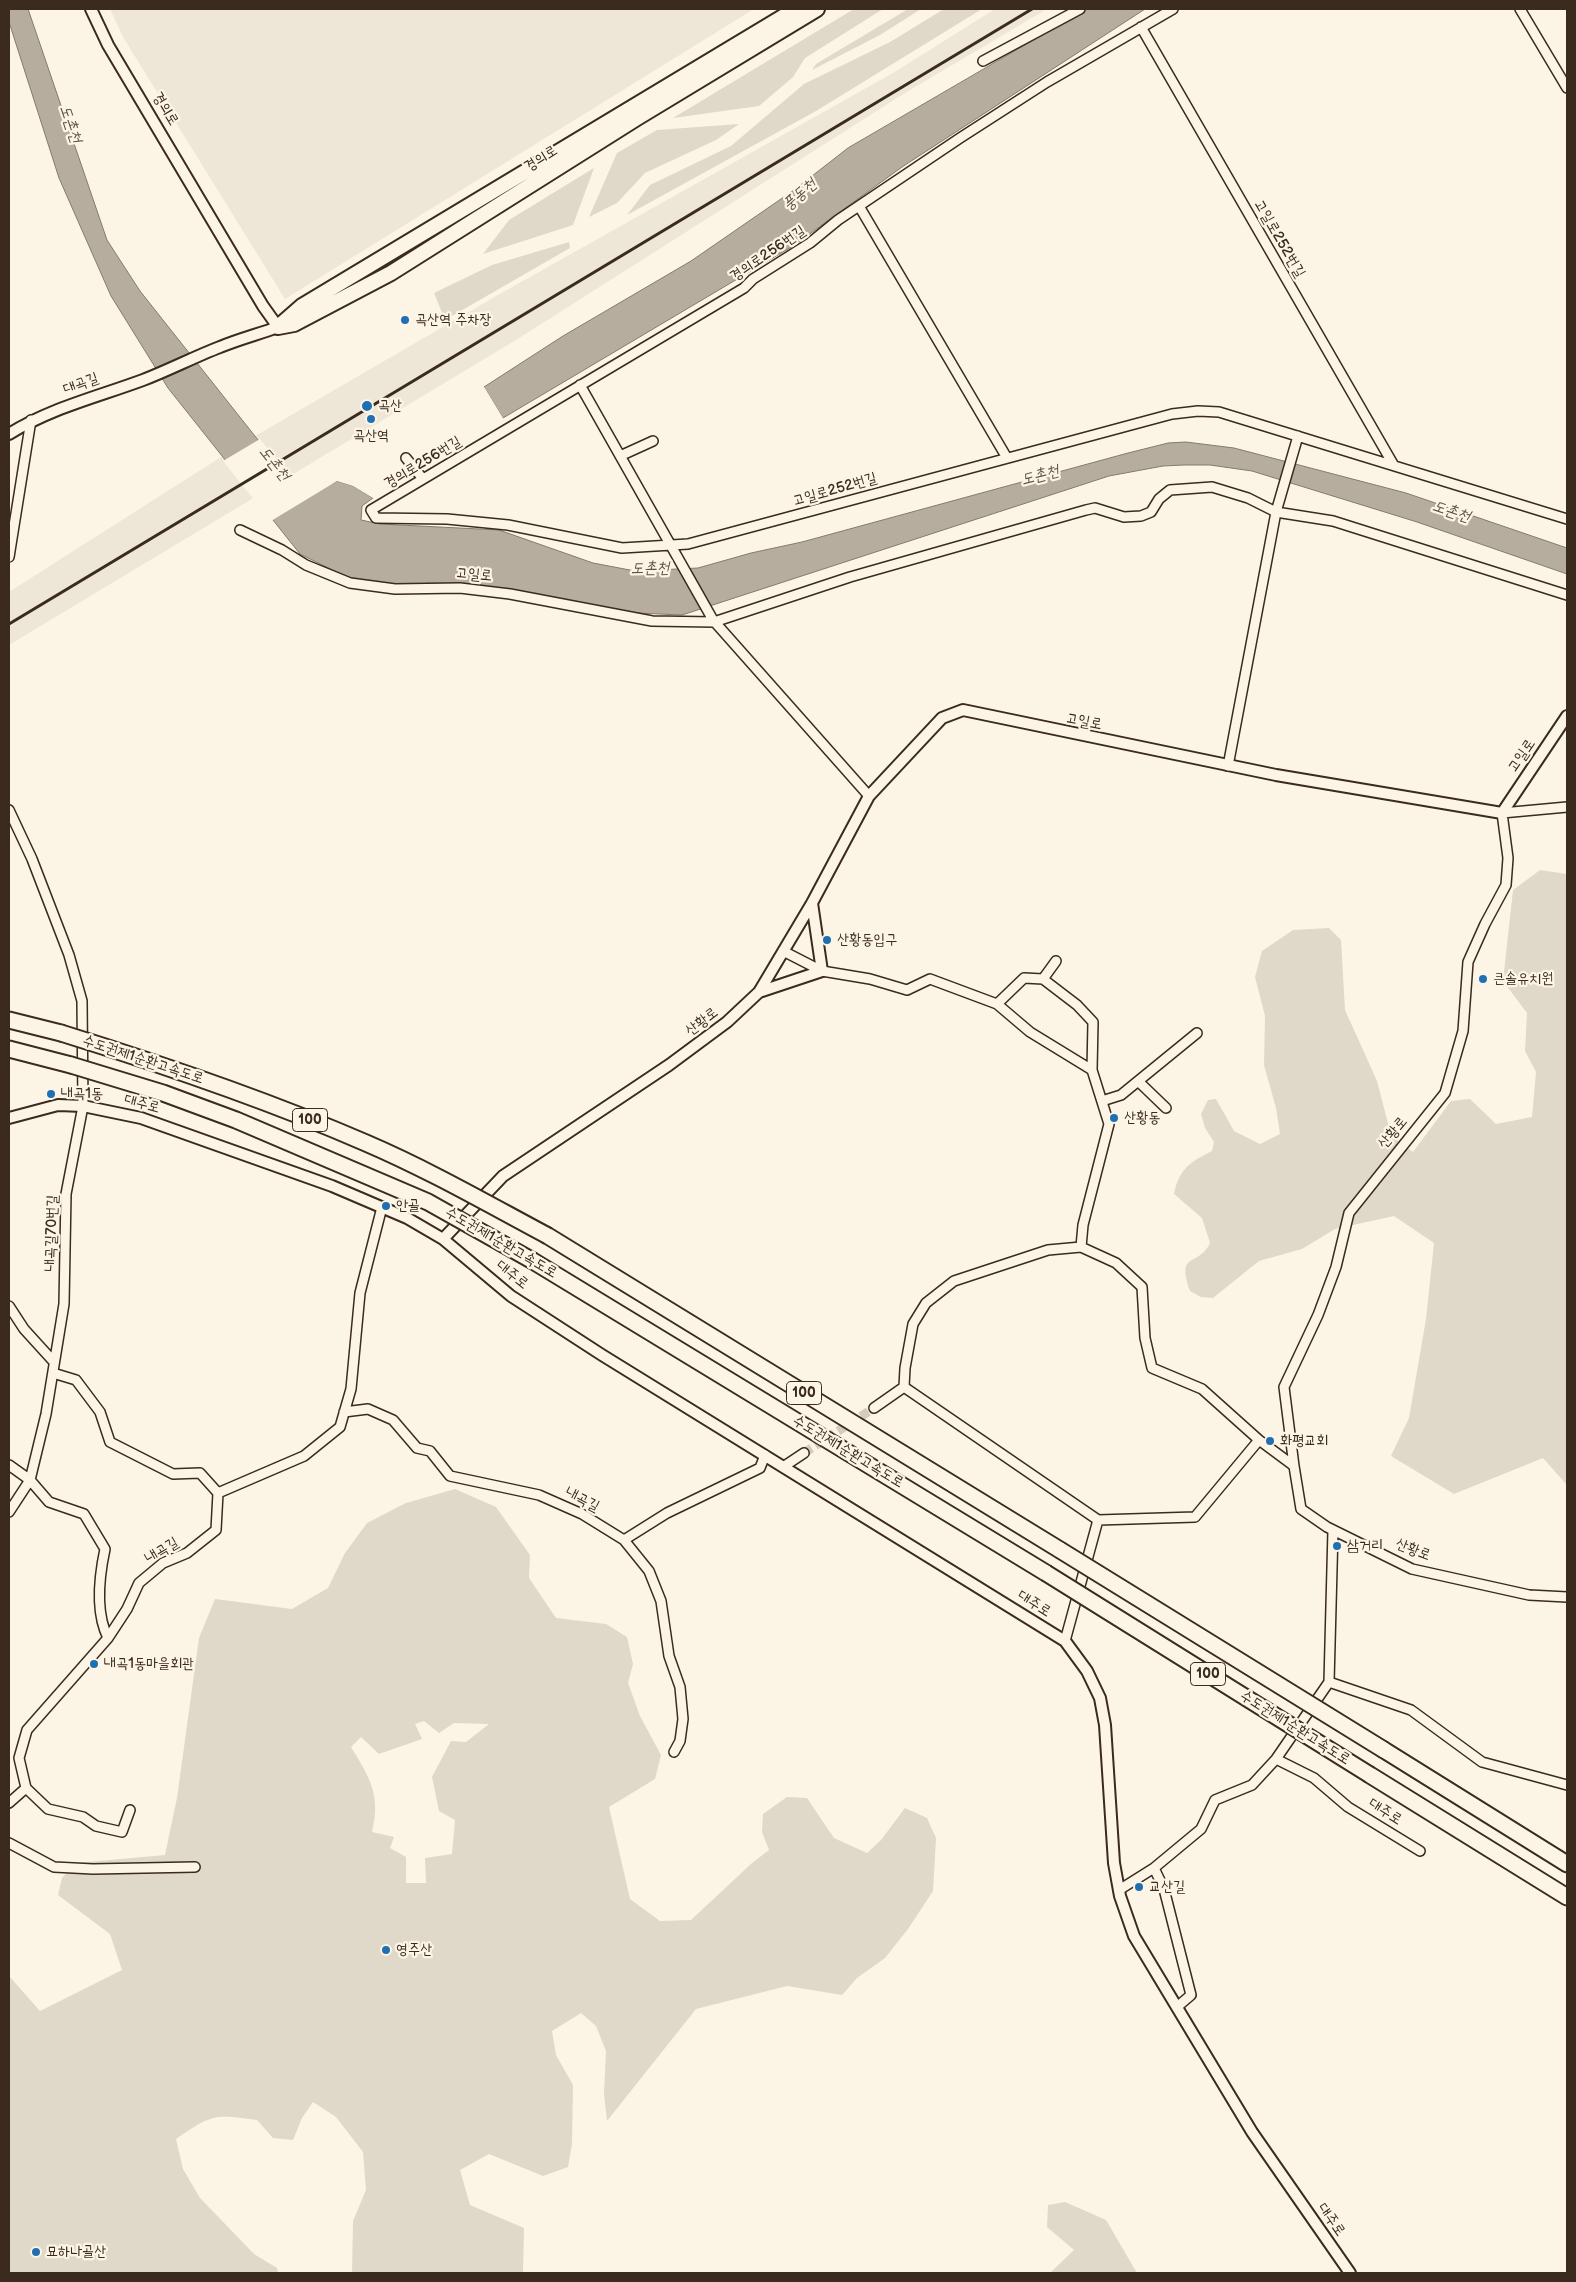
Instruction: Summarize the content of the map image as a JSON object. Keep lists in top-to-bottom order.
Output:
{
  "streets": {
    "highway": ["수도권제1순환고속도로", "100"],
    "main road": ["경의로"],
    "street": [
      "고일로252번길",
      "경의로256번길",
      "대곡길",
      "고일로",
      "산황로",
      "대주로",
      "내곡길70번길",
      "내곡길"
    ]
  },
  "crossings": [
    ["경의로", "대곡길"],
    ["고일로252번길", "경의로256번길"],
    ["고일로", "산황로"],
    ["산황로", "대주로"],
    ["대주로", "내곡길70번길"]
  ],
  "water": ["도촌천", "풍동천"],
  "places": [
    "곡산역 주차장",
    "곡산",
    "곡산역",
    "산황동입구",
    "큰솔유치원",
    "내곡1동",
    "산황동",
    "안골",
    "화평교회",
    "삼거리",
    "내곡1동마을회관",
    "교산길",
    "영주산",
    "묘하나골산"
  ]
}
